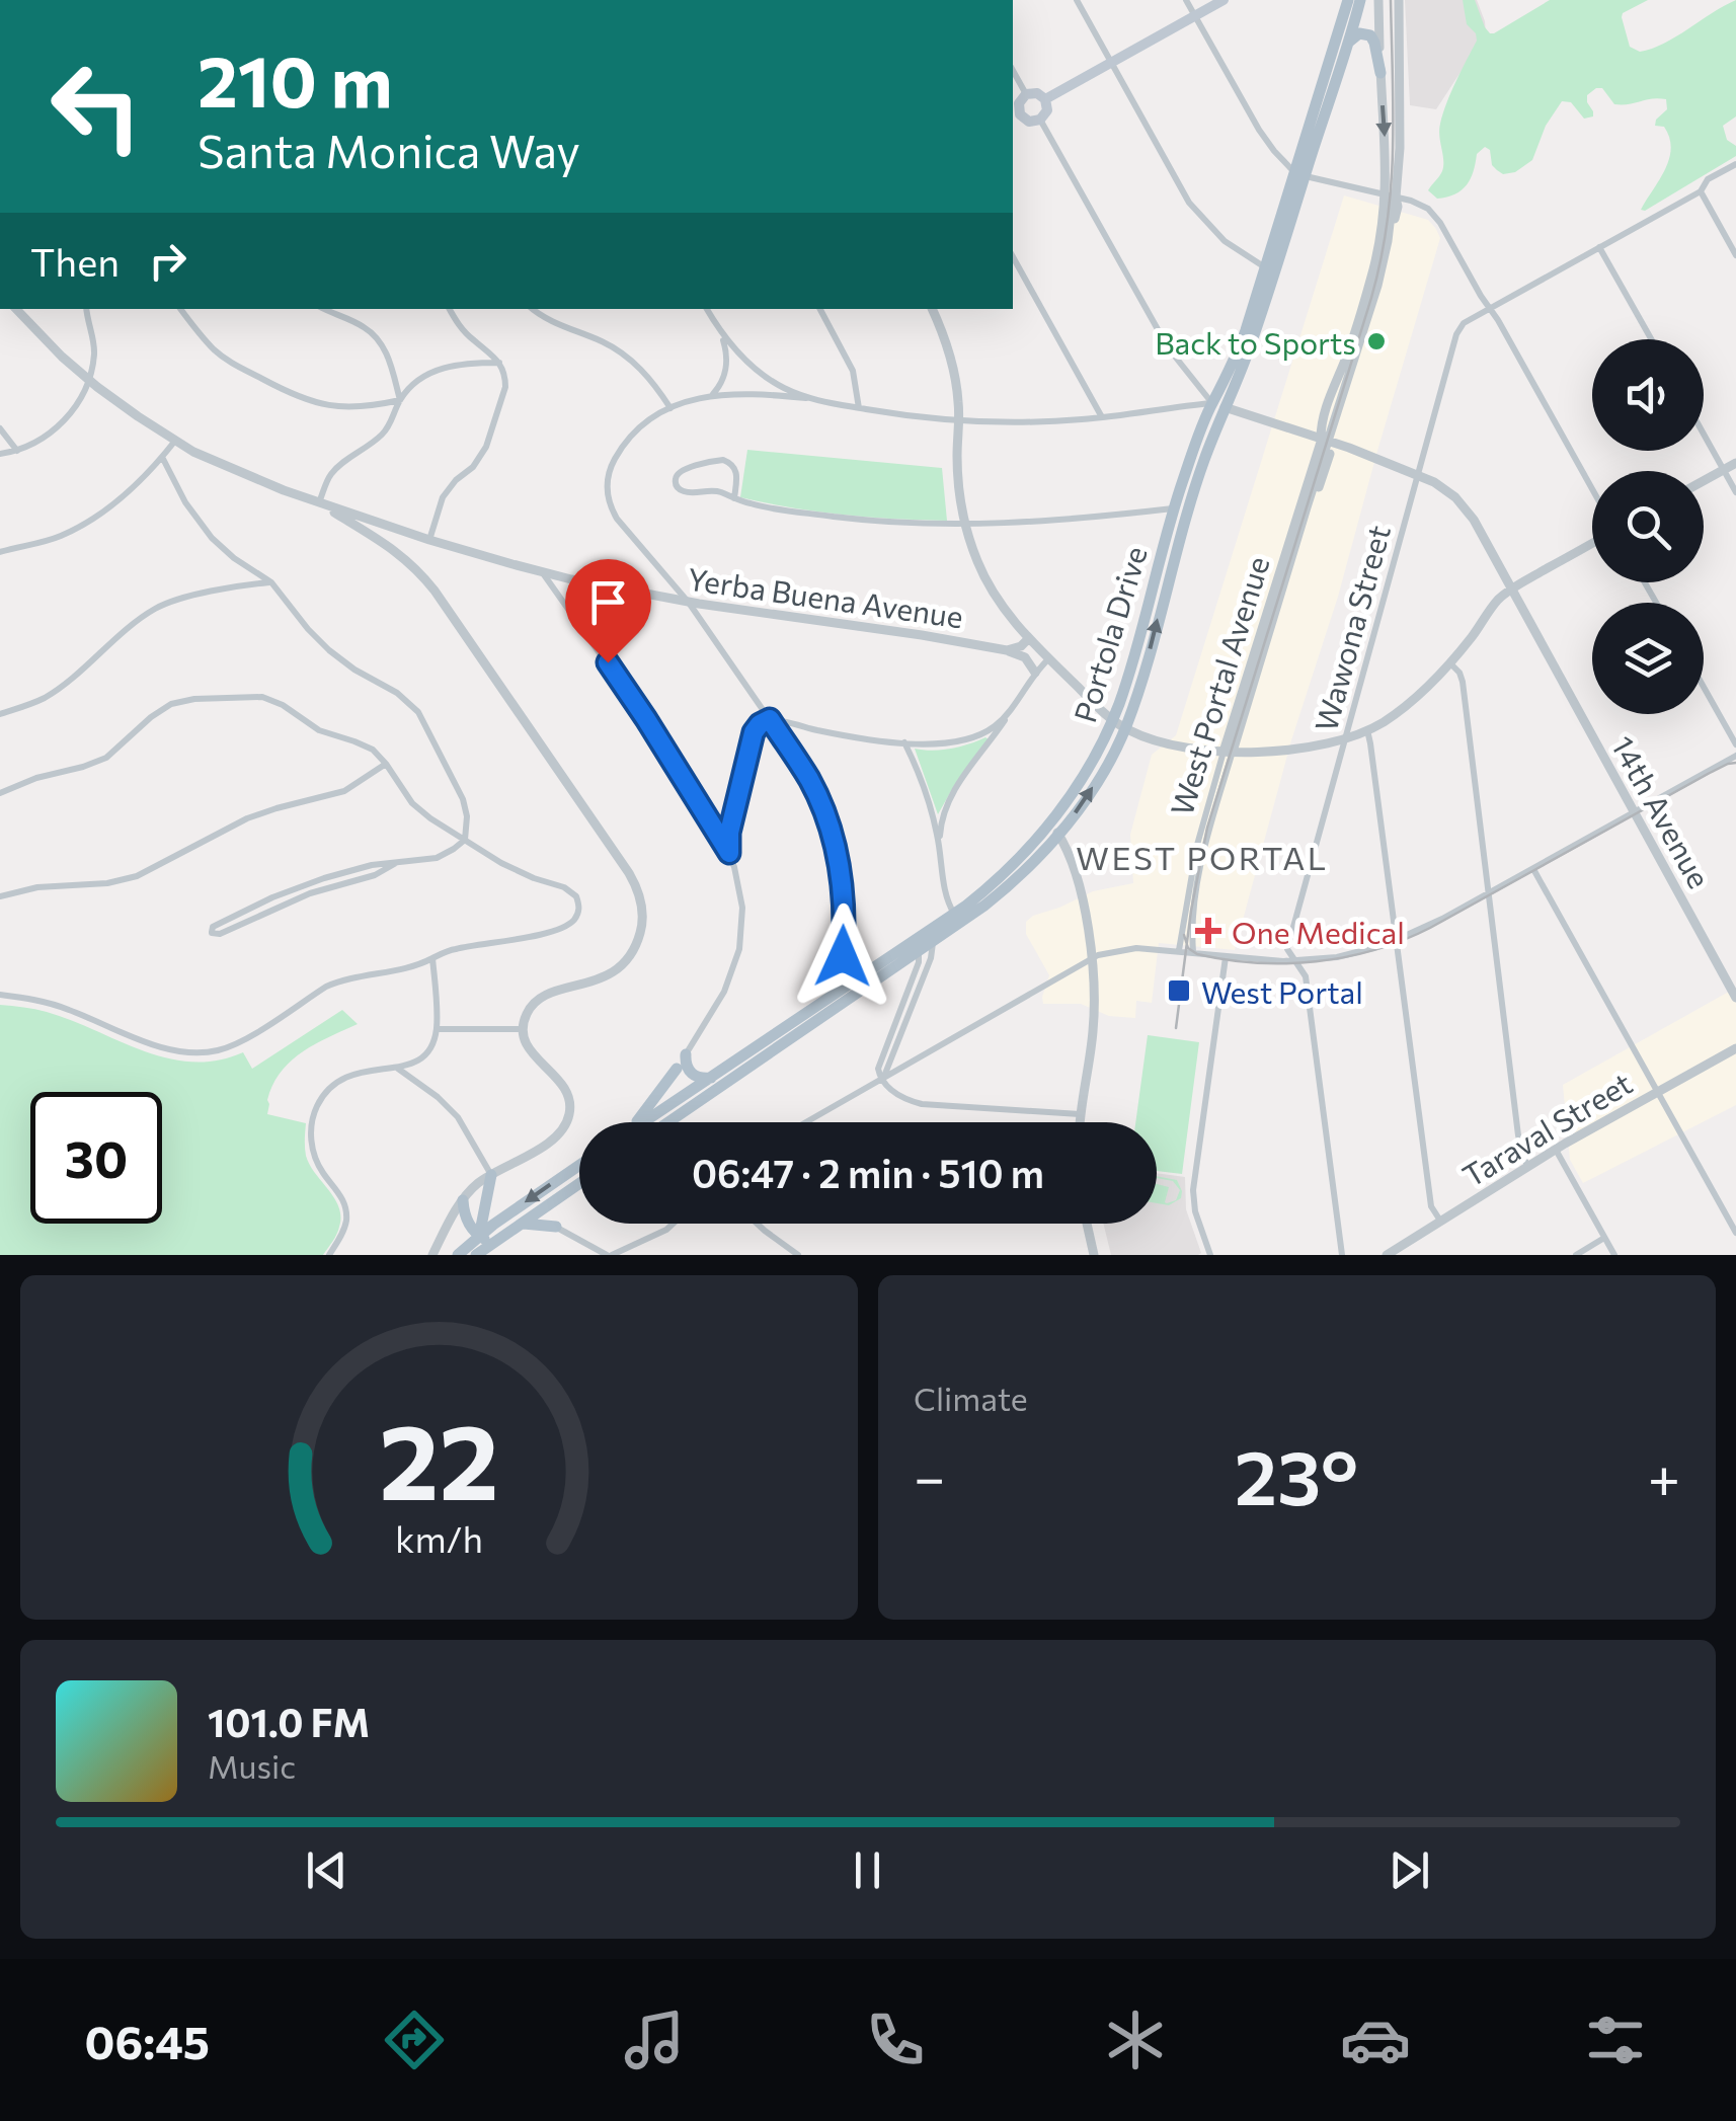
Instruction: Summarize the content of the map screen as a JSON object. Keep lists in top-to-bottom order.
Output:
{
  "streets": {
    "main road": ["Portola Drive"],
    "street": [
      "Yerba Buena Avenue",
      "Wawona Street",
      "West Portal Avenue",
      "14th Avenue",
      "Taraval Street"
    ]
  },
  "crossings": [
    ["Wawona Street", "14th Avenue"],
    ["Portola Drive", "14th Avenue"],
    ["West Portal Avenue", "14th Avenue"]
  ],
  "districts": ["WEST PORTAL"],
  "places": {
    "other": ["Back to Sports"],
    "health": ["One Medical"],
    "transit": ["West Portal"]
  },
  "page": {
    "turn": ["210 m", "Santa Monica Way"],
    "then": "Then",
    "limit": "30",
    "trip": "06:47 · 2 min · 510 m",
    "tile": "Climate",
    "heat": ["−", "23°", "+"],
    "song": ["101.0 FM", "Music"],
    "tabs": "06:45",
    "gauge": ["22", "km/h"]
  }
}
